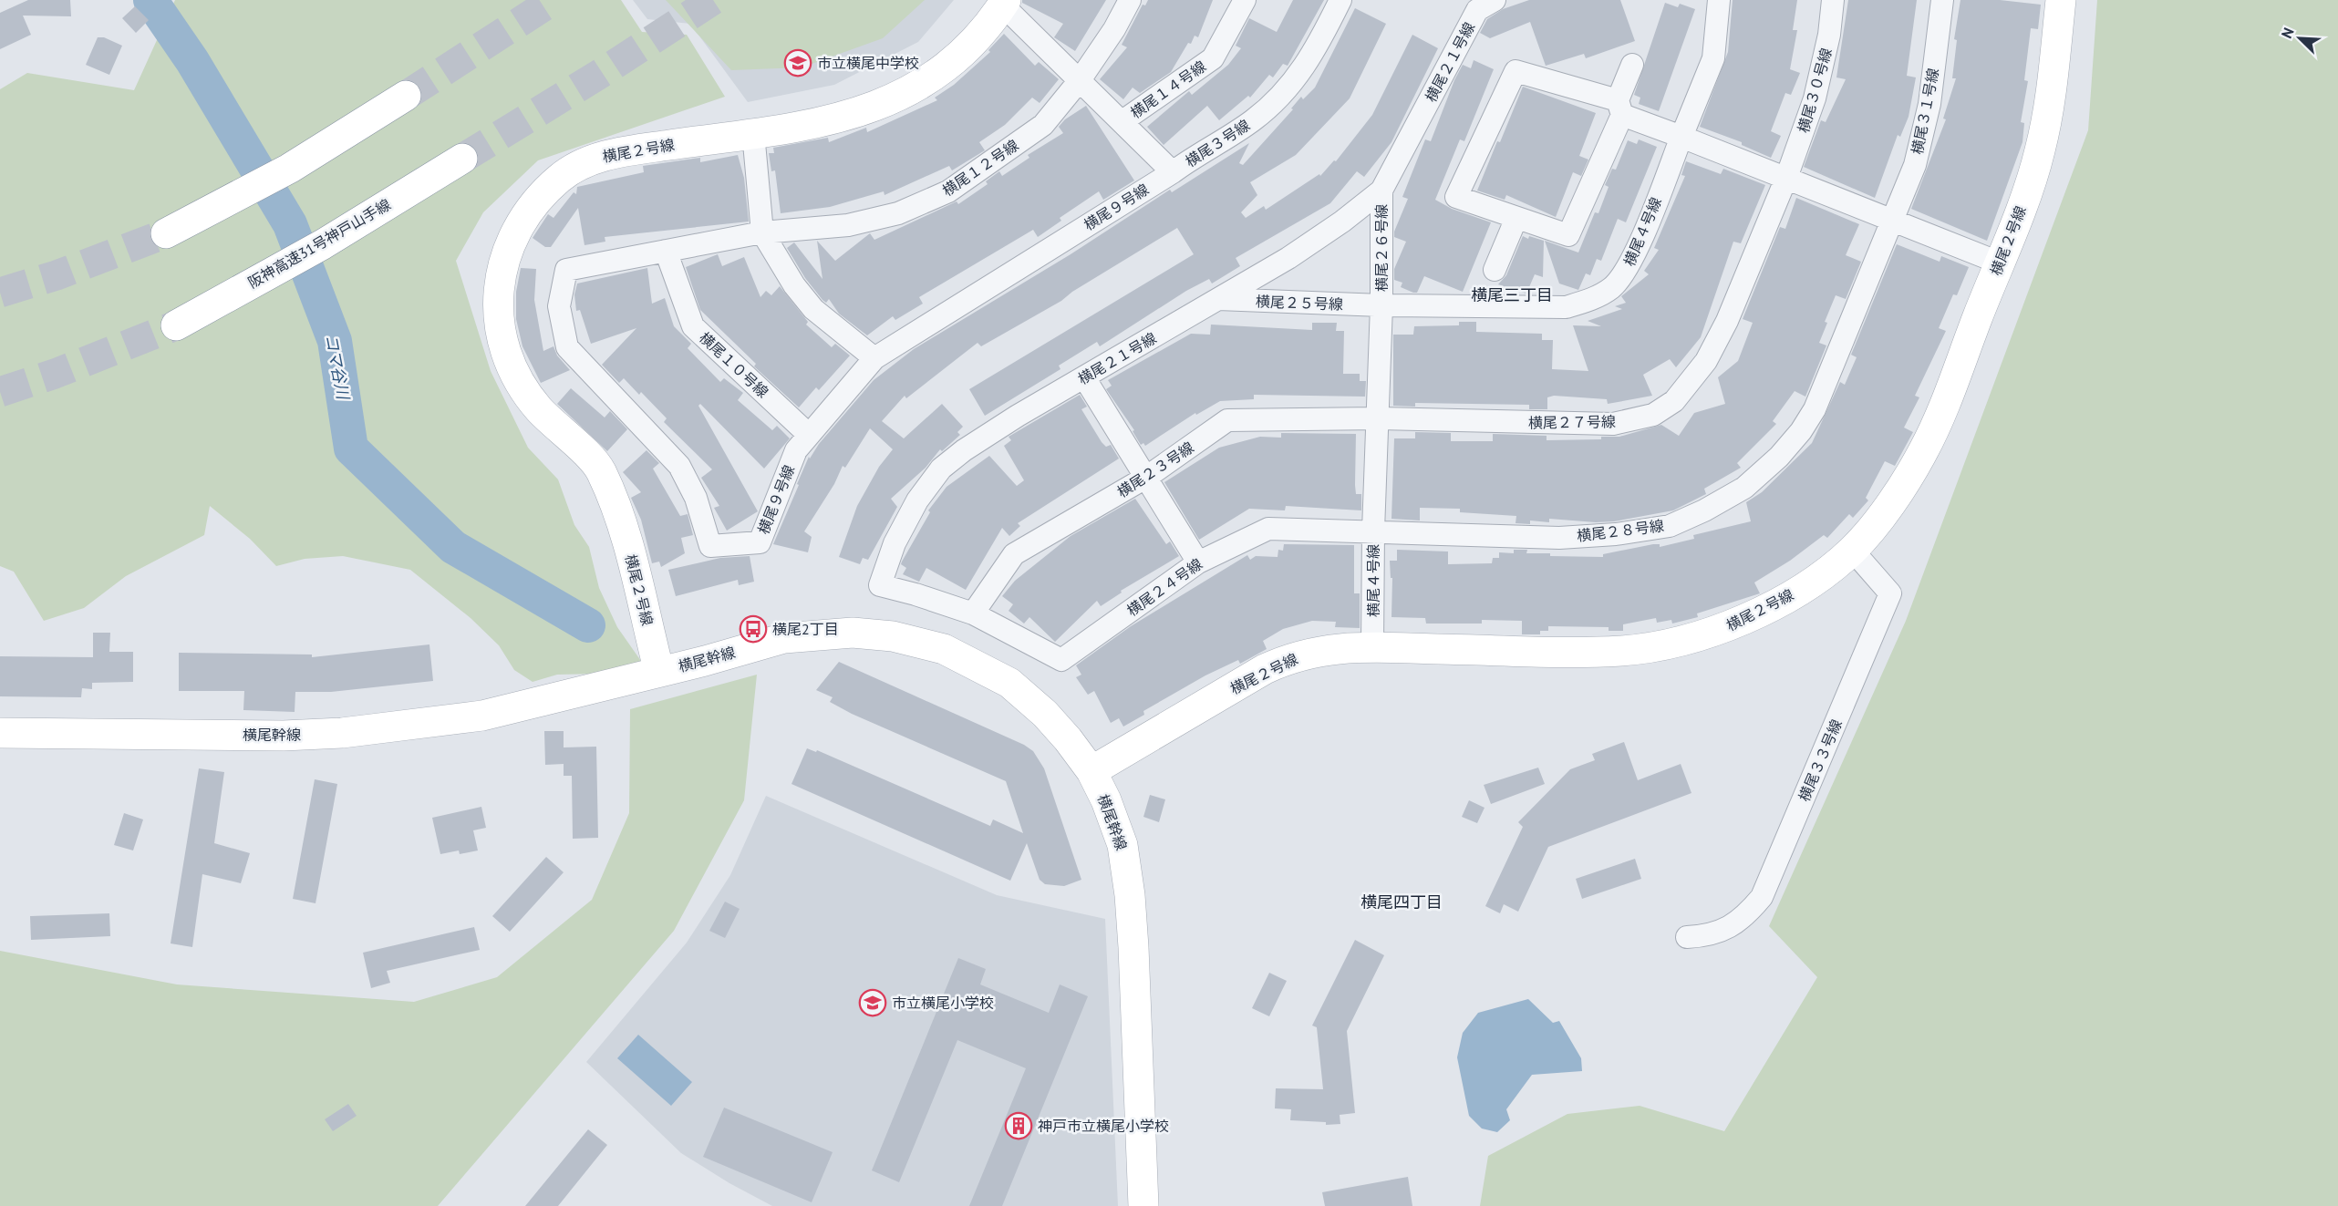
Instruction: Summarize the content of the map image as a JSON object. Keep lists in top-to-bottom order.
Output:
{
  "streets": {
    "main road": ["横尾２号線", "阪神高速31号神戸山手線", "横尾幹線"],
    "street": [
      "横尾２１号線",
      "横尾１４号線",
      "横尾３０号線",
      "横尾３１号線",
      "横尾３号線",
      "横尾１２号線",
      "横尾９号線",
      "横尾４号線",
      "横尾２６号線",
      "横尾２５号線",
      "横尾１０号線",
      "横尾２７号線",
      "横尾２３号線",
      "横尾２８号線",
      "横尾２４号線",
      "横尾３３号線"
    ]
  },
  "crossings": [
    ["横尾２１号線", "横尾２６号線"],
    ["横尾２１号線", "横尾２５号線"],
    ["横尾２１号線", "横尾２３号線"],
    ["横尾２１号線", "横尾２４号線"],
    ["横尾１４号線", "横尾３号線"],
    ["横尾３０号線", "横尾２７号線"],
    ["横尾３１号線", "横尾２８号線"],
    ["横尾３号線", "横尾２号線"],
    ["横尾３号線", "横尾１２号線"],
    ["横尾３号線", "横尾９号線"],
    ["横尾２号線", "横尾４号線"],
    ["横尾２号線", "横尾幹線"],
    ["横尾２号線", "横尾３３号線"],
    ["横尾１２号線", "横尾９号線"],
    ["横尾９号線", "横尾１０号線"],
    ["横尾４号線", "横尾２６号線"],
    ["横尾４号線", "横尾２５号線"],
    ["横尾４号線", "横尾２７号線"],
    ["横尾４号線", "横尾２３号線"],
    ["横尾４号線", "横尾２８号線"],
    ["横尾４号線", "横尾２４号線"],
    ["横尾２６号線", "横尾２５号線"],
    ["横尾２７号線", "横尾２３号線"],
    ["横尾２８号線", "横尾２４号線"]
  ],
  "districts": ["横尾三丁目", "横尾四丁目"],
  "water": ["コマ谷川"],
  "places": {
    "school or university": ["市立横尾中学校", "市立横尾小学校"],
    "bus stop": ["横尾2丁目"],
    "building": ["神戸市立横尾小学校"]
  },
  "north": "top left"
}
